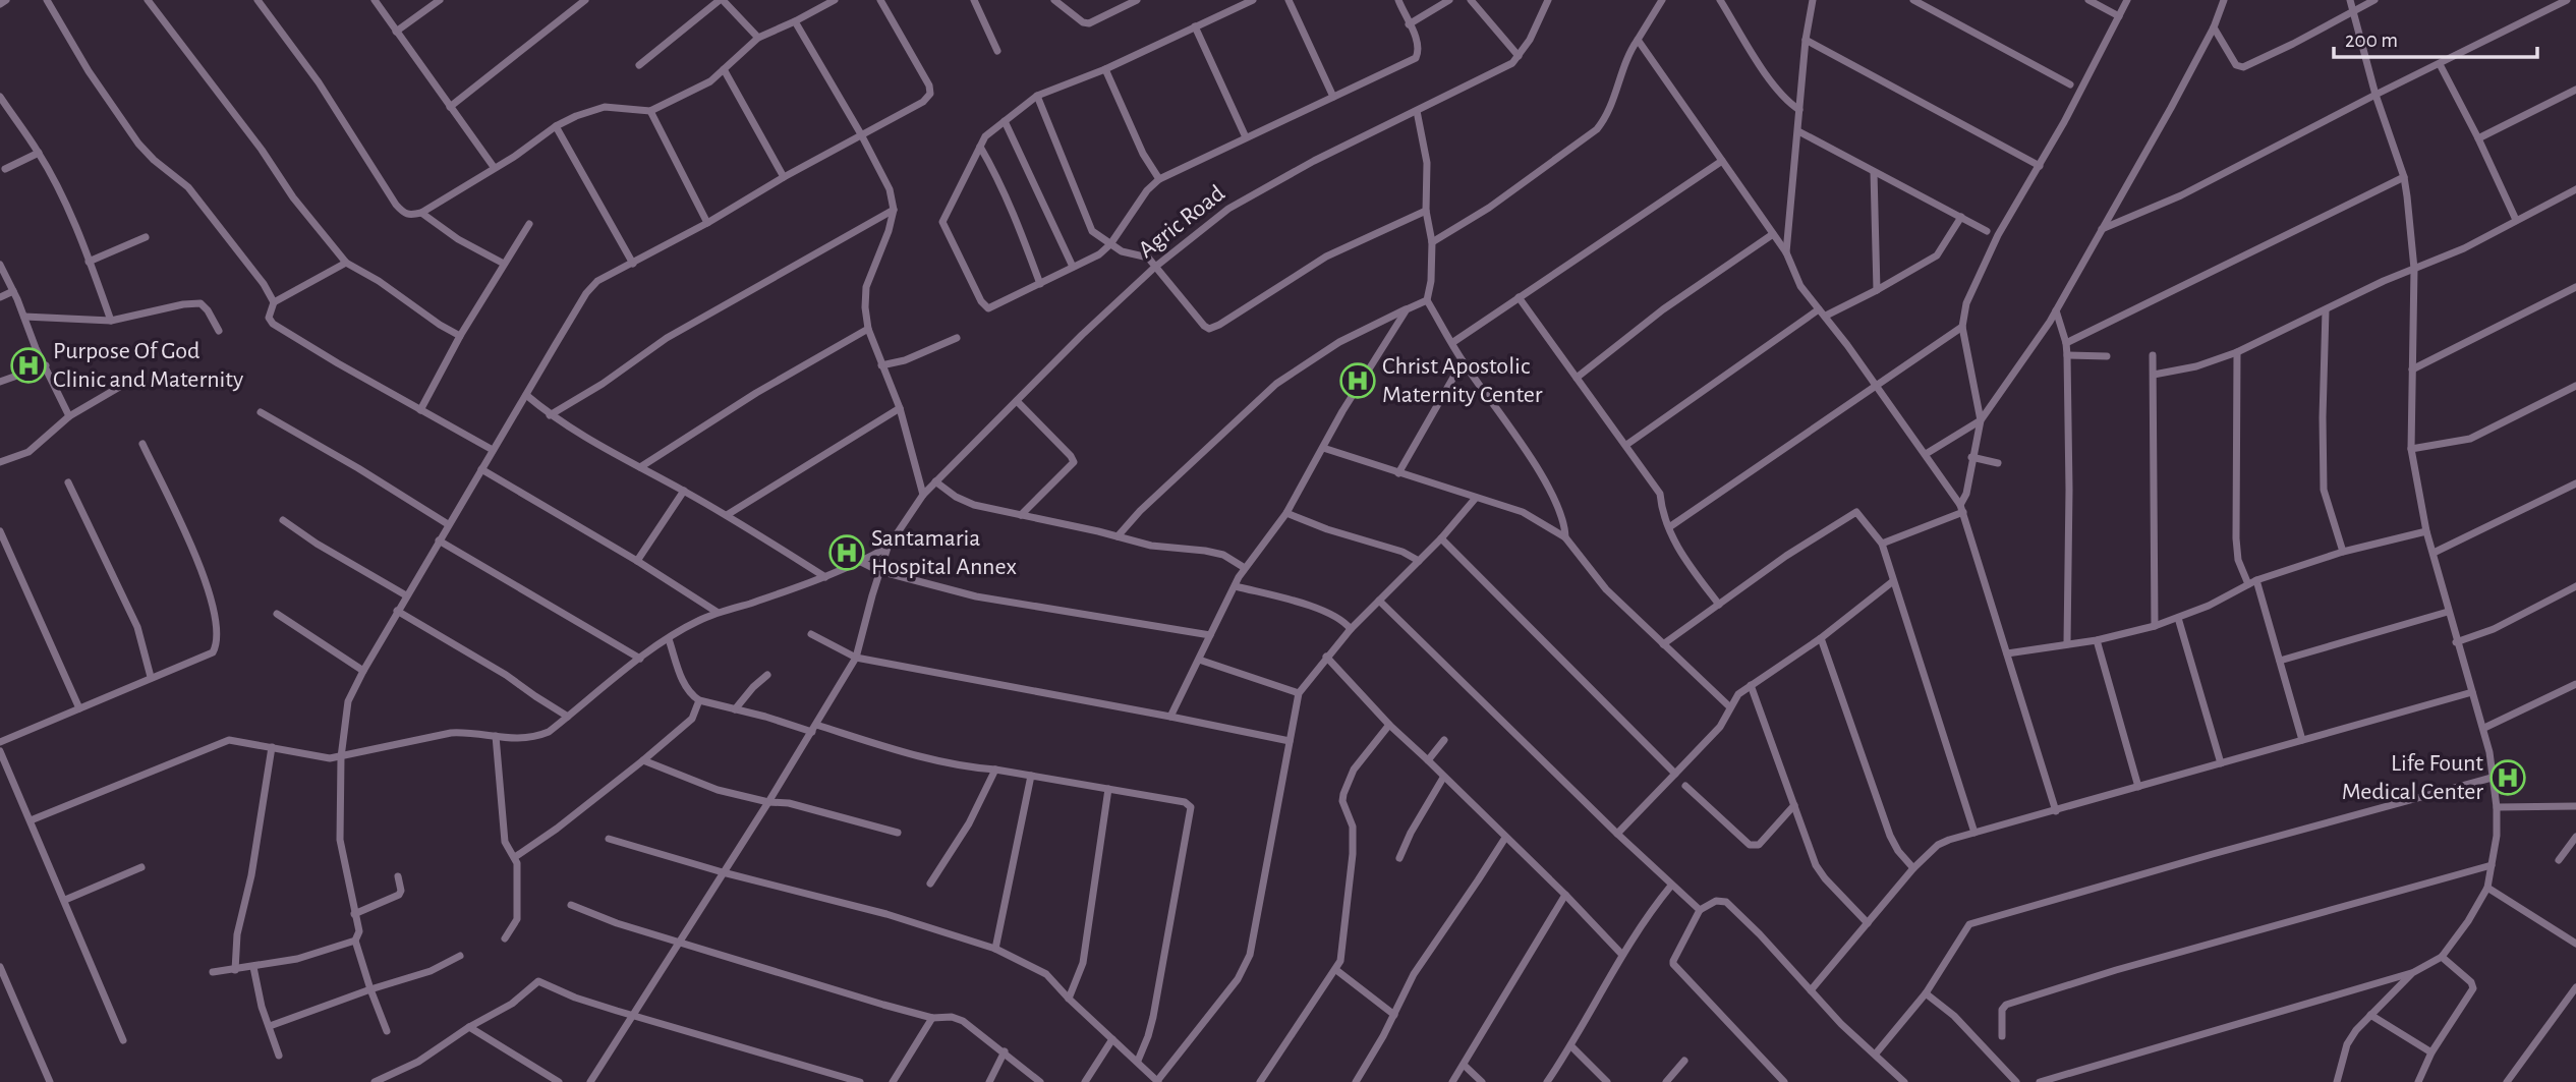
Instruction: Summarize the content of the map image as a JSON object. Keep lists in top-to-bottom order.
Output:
{
  "streets": {
    "street": ["Agric Road"]
  },
  "places": {
    "hospital": [
      "Purpose Of God Clinic and Maternity",
      "Christ Apostolic Maternity Center",
      "Santamaria Hospital Annex",
      "Life Fount Medical Center"
    ]
  },
  "scale_bar": "200 m"
}
